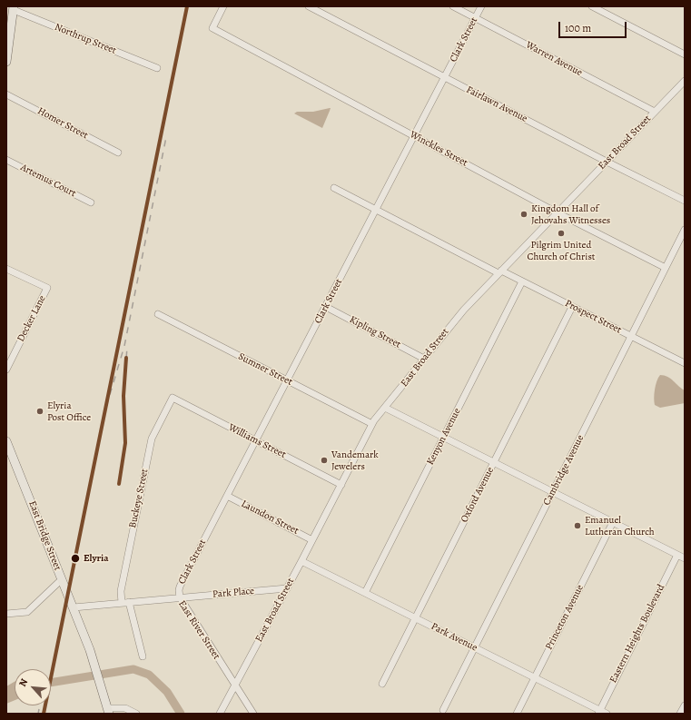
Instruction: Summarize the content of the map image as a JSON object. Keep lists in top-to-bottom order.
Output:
{
  "streets": {
    "main road": ["East Bridge Street"],
    "street": [
      "Northrup Street",
      "Clark Street",
      "Warren Avenue",
      "Fairlawn Avenue",
      "Homer Street",
      "East Broad Street",
      "Winckles Street",
      "Artemus Court",
      "Prospect Street",
      "Decker Lane",
      "Kipling Street",
      "Sumner Street",
      "Kenyon Avenue",
      "Williams Street",
      "Cambridge Avenue",
      "Oxford Avenue",
      "Buckeye Street",
      "Laundon Street",
      "Park Place",
      "Princeton Avenue",
      "East River Street",
      "Eastern Heights Boulevard",
      "Park Avenue"
    ]
  },
  "crossings": [
    ["Clark Street", "Warren Avenue"],
    ["Clark Street", "Fairlawn Avenue"],
    ["Clark Street", "Winckles Street"],
    ["Clark Street", "Prospect Street"],
    ["Clark Street", "Kipling Street"],
    ["Clark Street", "Sumner Street"],
    ["Clark Street", "Williams Street"],
    ["Clark Street", "Laundon Street"],
    ["Clark Street", "Park Place"],
    ["Clark Street", "East River Street"],
    ["Warren Avenue", "East Broad Street"],
    ["Fairlawn Avenue", "East Broad Street"],
    ["East Broad Street", "Winckles Street"],
    ["East Broad Street", "Prospect Street"],
    ["East Broad Street", "Kipling Street"],
    ["East Broad Street", "Sumner Street"],
    ["East Broad Street", "Williams Street"],
    ["East Broad Street", "Laundon Street"],
    ["East Broad Street", "Park Place"],
    ["East Broad Street", "East River Street"],
    ["East Broad Street", "Park Avenue"],
    ["Winckles Street", "Cambridge Avenue"],
    ["Prospect Street", "Kenyon Avenue"],
    ["Prospect Street", "Cambridge Avenue"],
    ["Prospect Street", "Oxford Avenue"],
    ["Kenyon Avenue", "Park Avenue"],
    ["Williams Street", "Buckeye Street"],
    ["Cambridge Avenue", "Park Avenue"],
    ["Oxford Avenue", "Park Avenue"],
    ["Buckeye Street", "East River Street"],
    ["East Bridge Street", "East River Street"],
    ["Park Place", "East River Street"],
    ["Princeton Avenue", "Park Avenue"],
    ["Eastern Heights Boulevard", "Park Avenue"]
  ],
  "places": [
    "Kingdom Hall of Jehovahs Witnesses",
    "Pilgrim United Church of Christ",
    "Elyria Post Office",
    "Vandemark Jewelers",
    "Emanuel Lutheran Church",
    "Elyria"
  ],
  "scale_bar": "100 m",
  "north": "top left"
}
